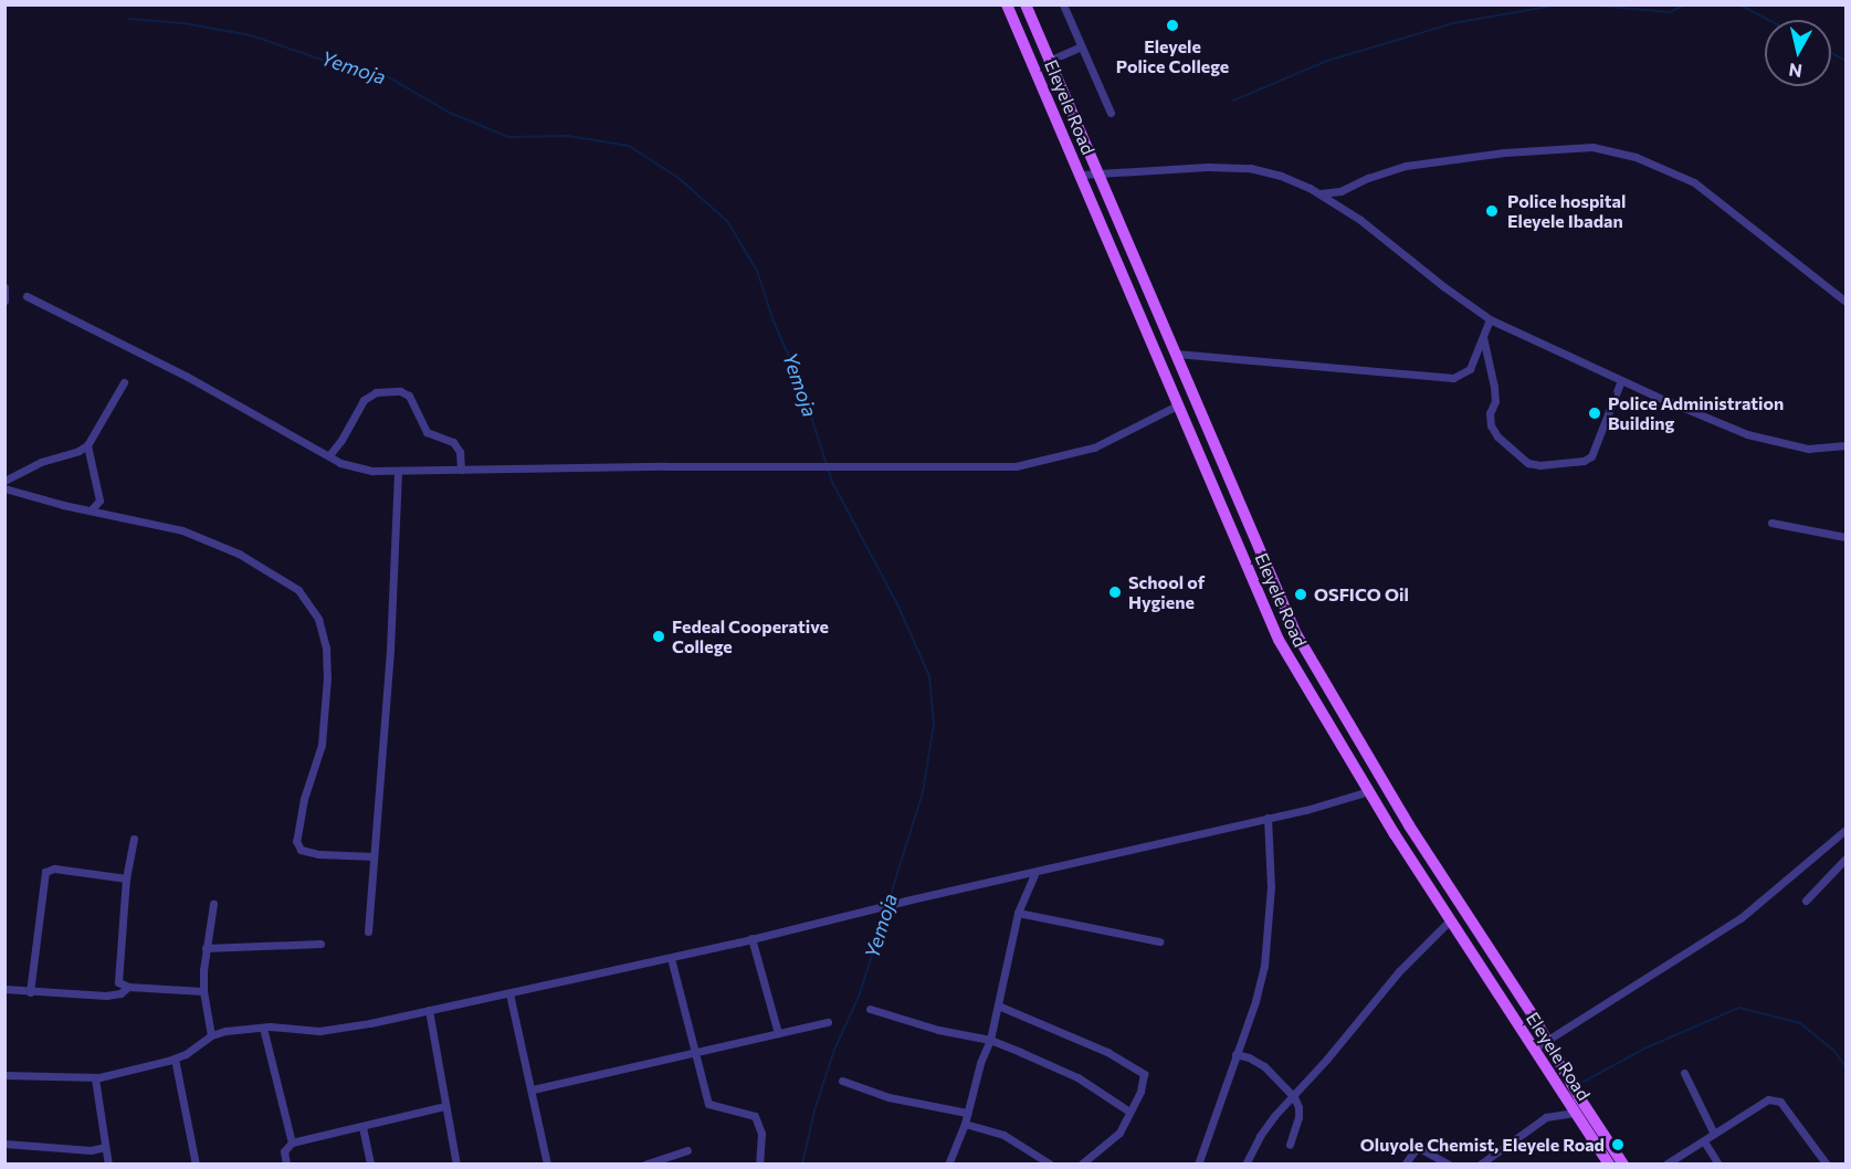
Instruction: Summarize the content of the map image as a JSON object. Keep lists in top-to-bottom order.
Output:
{
  "streets": {
    "main road": ["Eleyele Road"]
  },
  "water": ["Yemoja"],
  "places": [
    "Eleyele Police College",
    "Police hospital Eleyele Ibadan",
    "Police Administration Building",
    "School of Hygiene",
    "OSFICO Oil",
    "Fedeal Cooperative College",
    "Oluyole Chemist, Eleyele Road"
  ],
  "north": "bottom"
}
